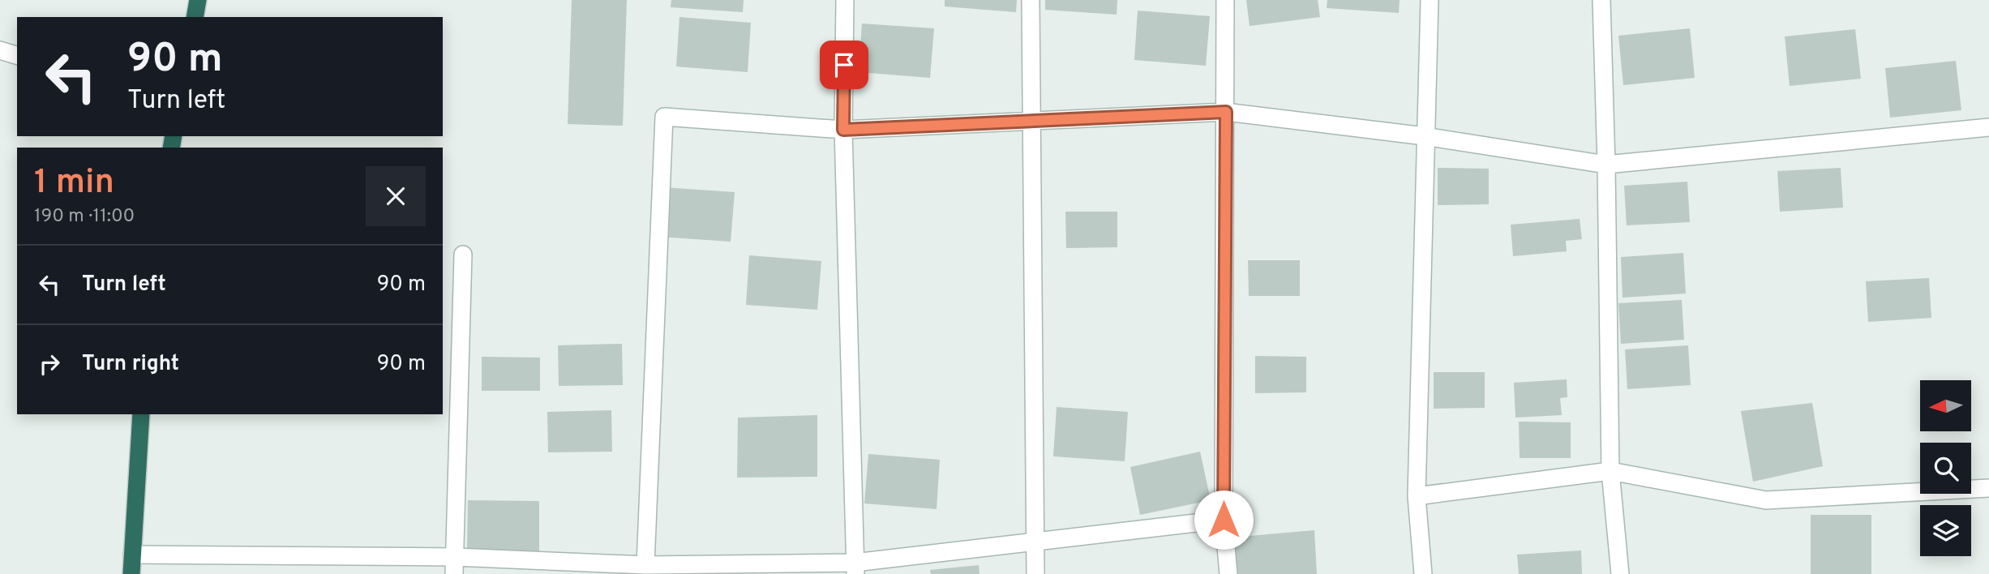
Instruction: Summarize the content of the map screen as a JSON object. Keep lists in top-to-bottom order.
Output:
{
  "north": "left",
  "page": {
    "turn": ["90 m", "Turn left"],
    "heading": ["1 min", "190 m · 11:00"],
    "list": [
      {
        "name": "Turn left",
        "value": "90 m"
      },
      {
        "name": "Turn right",
        "value": "90 m"
      }
    ]
  }
}
